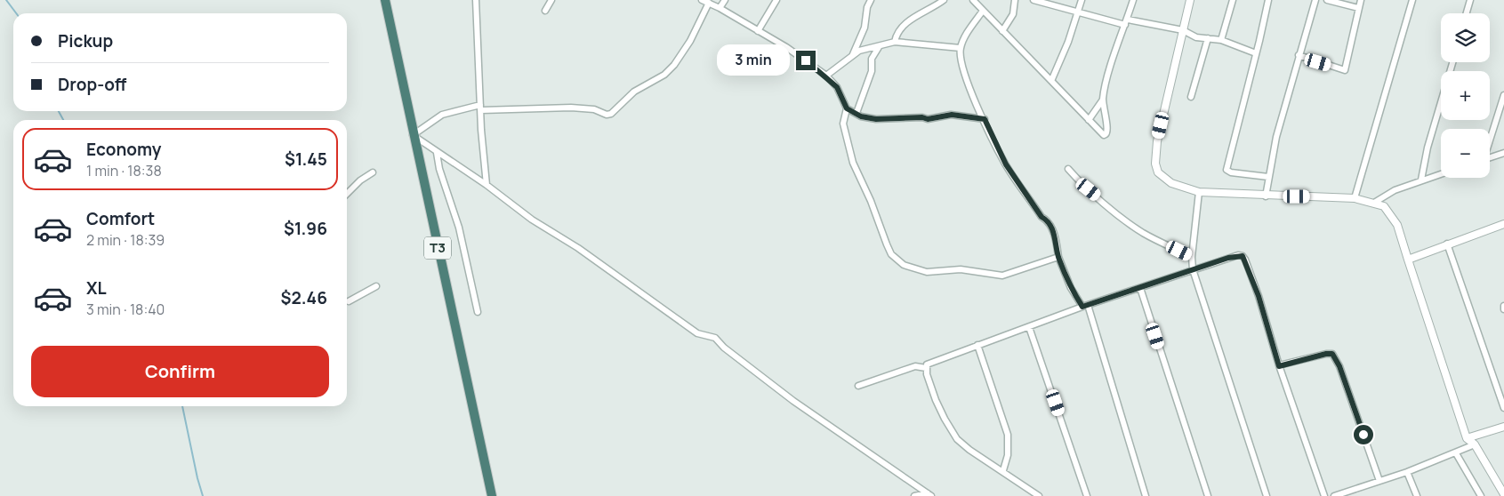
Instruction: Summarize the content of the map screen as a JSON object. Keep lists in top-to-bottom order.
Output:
{
  "streets": {
    "highway": ["T3"]
  },
  "page": {
    "map_buttons": ["+", "−"],
    "banner": ["Pickup", "Drop-off"],
    "bubble": "3 min",
    "list": [
      {
        "name": "Economy",
        "note": "1 min · 18:38",
        "value": "$1.45"
      },
      {
        "name": "Comfort",
        "note": "2 min · 18:39",
        "value": "$1.96"
      },
      {
        "name": "XL",
        "note": "3 min · 18:40",
        "value": "$2.46"
      }
    ],
    "buttons": "Confirm"
  }
}
